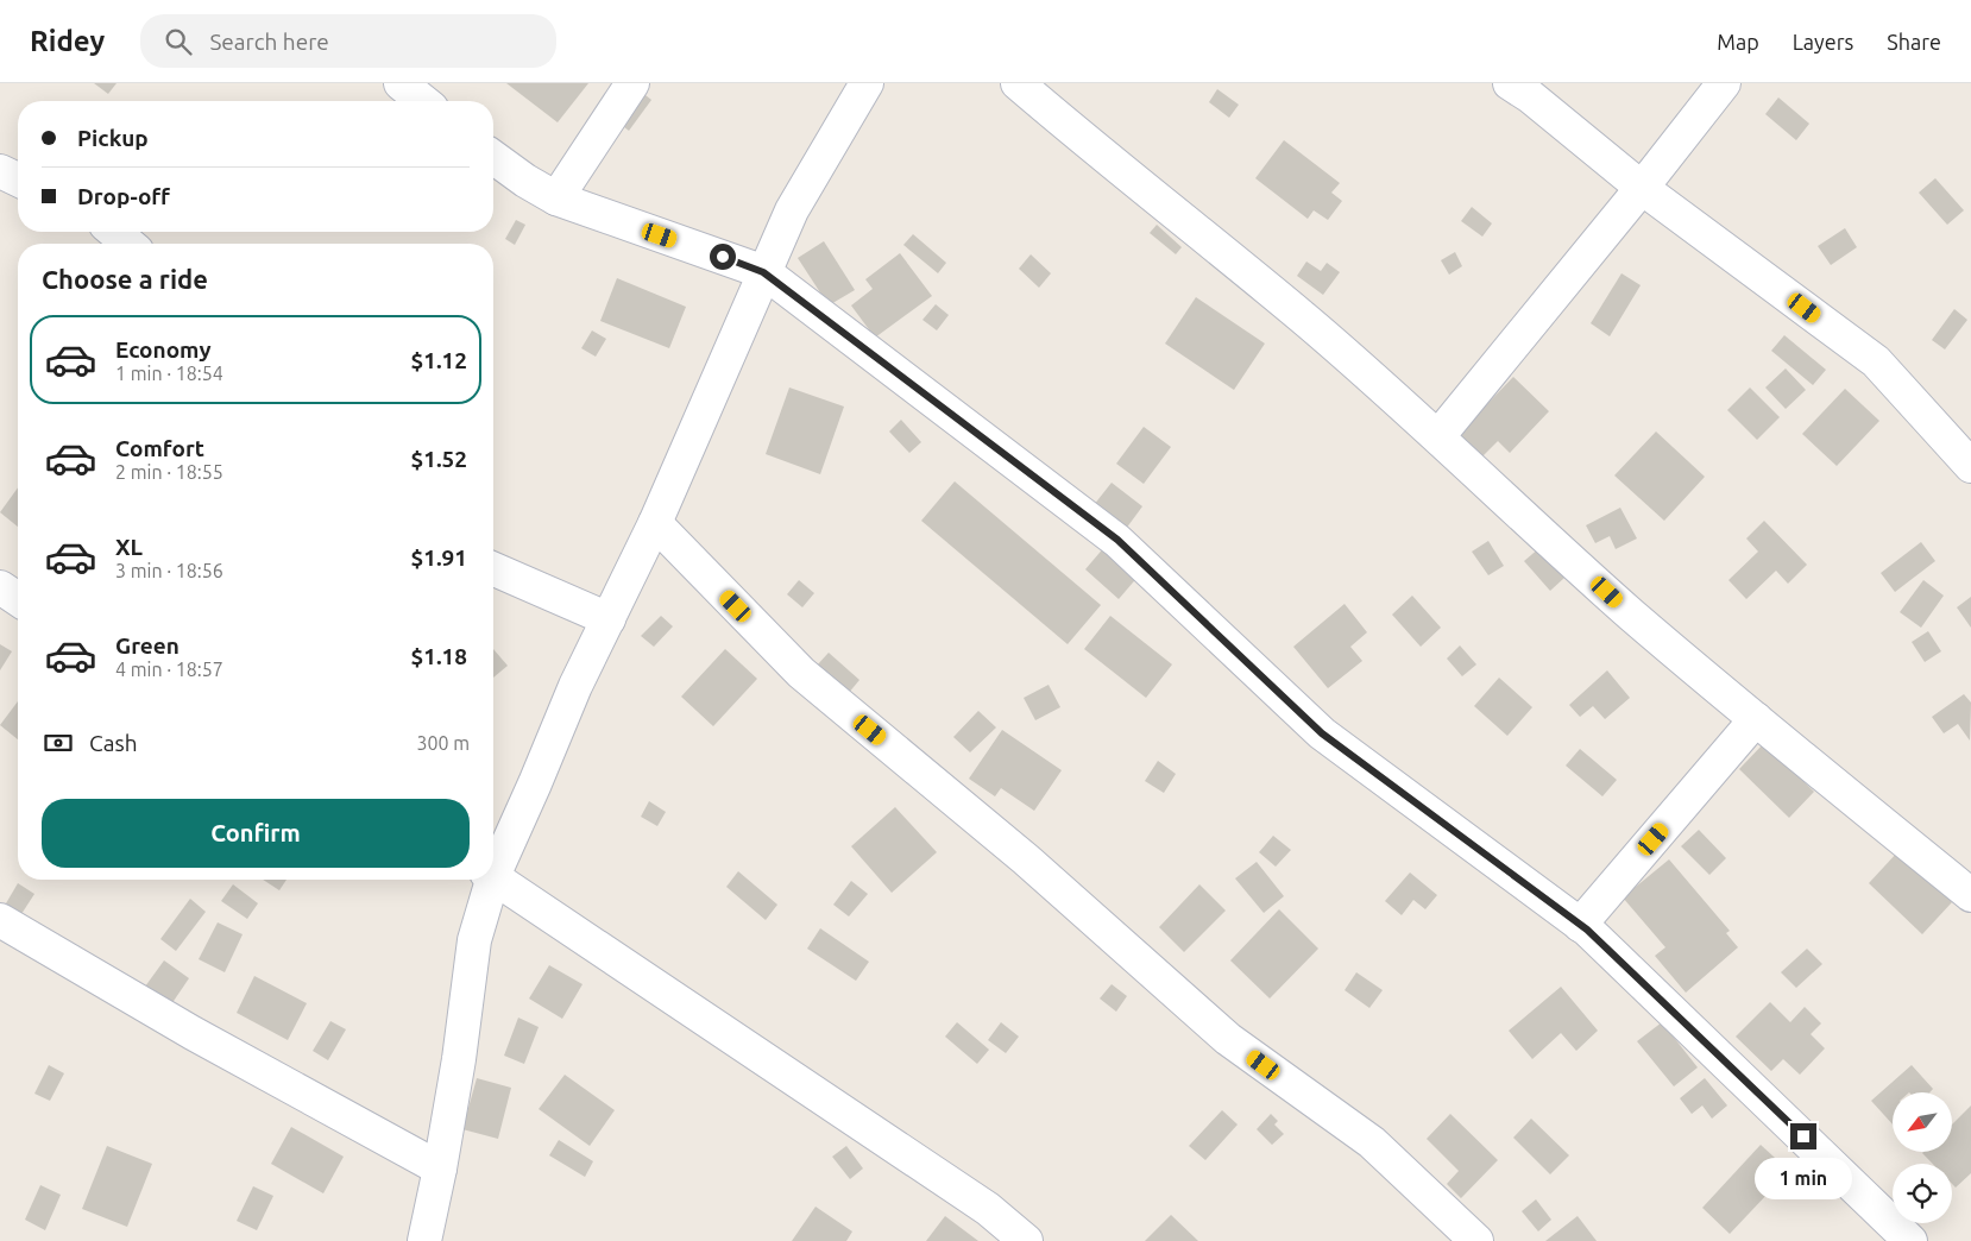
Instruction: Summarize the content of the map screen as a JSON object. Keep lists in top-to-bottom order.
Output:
{
  "north": "bottom left",
  "page": {
    "header": "Ridey",
    "search": "Search here",
    "nav": ["Map", "Layers", "Share"],
    "banner": ["Pickup", "Drop-off"],
    "heading": "Choose a ride",
    "list": [
      {
        "name": "Economy",
        "note": "1 min · 18:54",
        "value": "$1.12"
      },
      {
        "name": "Comfort",
        "note": "2 min · 18:55",
        "value": "$1.52"
      },
      {
        "name": "XL",
        "note": "3 min · 18:56",
        "value": "$1.91"
      },
      {
        "name": "Green",
        "note": "4 min · 18:57",
        "value": "$1.18"
      }
    ],
    "pay": ["Cash", "300 m"],
    "buttons": "Confirm",
    "bubble": "1 min"
  }
}
